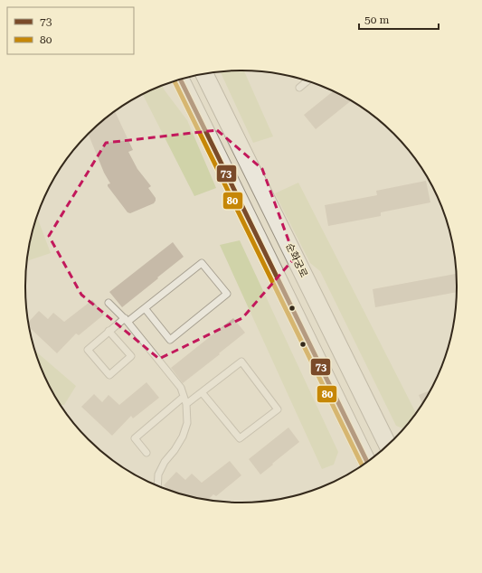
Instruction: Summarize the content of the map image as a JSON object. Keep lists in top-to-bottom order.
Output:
{
  "streets": {
    "street": ["순화궁로"]
  },
  "lines": ["transit line 73", "transit line 80"],
  "legend": ["73", "80"],
  "scale_bar": "50 m"
}
